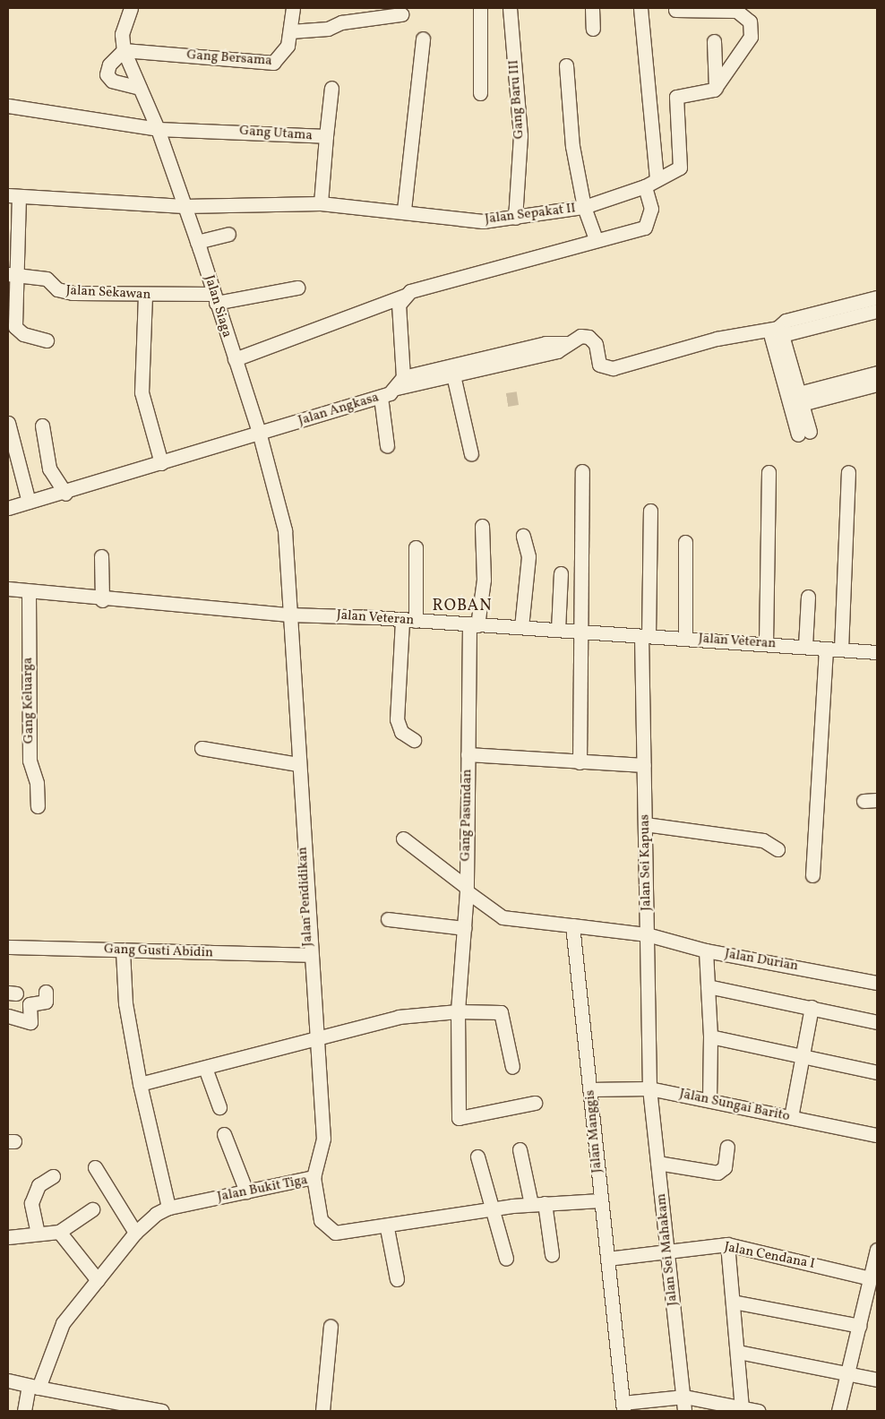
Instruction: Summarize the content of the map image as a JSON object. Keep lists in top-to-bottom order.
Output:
{
  "streets": {
    "street": [
      "Gang Bersama",
      "Gang Baru III",
      "Gang Utama",
      "Jalan Sepakat II",
      "Jalan Sekawan",
      "Jalan Siaga",
      "Jalan Angkasa",
      "Jalan Veteran",
      "Gang Keluarga",
      "Gang Pasundan",
      "Jalan Sei Kapuas",
      "Jalan Pendidikan",
      "Gang Gusti Abidin",
      "Jalan Durian",
      "Jalan Sungai Barito",
      "Jalan Manggis",
      "Jalan Bukit Tiga",
      "Jalan Sei Mahakam",
      "Jalan Cendana I"
    ]
  },
  "crossings": [
    ["Gang Bersama", "Jalan Siaga"],
    ["Gang Baru III", "Jalan Sepakat II"],
    ["Gang Utama", "Jalan Sepakat II"],
    ["Gang Utama", "Jalan Siaga"],
    ["Jalan Sepakat II", "Jalan Siaga"],
    ["Jalan Sekawan", "Jalan Siaga"],
    ["Jalan Siaga", "Jalan Angkasa"],
    ["Jalan Siaga", "Jalan Veteran"],
    ["Jalan Siaga", "Jalan Pendidikan"],
    ["Jalan Veteran", "Gang Keluarga"],
    ["Jalan Veteran", "Gang Pasundan"],
    ["Jalan Veteran", "Jalan Sei Kapuas"],
    ["Jalan Veteran", "Jalan Pendidikan"],
    ["Jalan Sei Kapuas", "Jalan Durian"],
    ["Jalan Sei Kapuas", "Jalan Sungai Barito"],
    ["Jalan Sei Kapuas", "Jalan Sei Mahakam"],
    ["Jalan Pendidikan", "Gang Gusti Abidin"],
    ["Jalan Pendidikan", "Jalan Bukit Tiga"],
    ["Jalan Sungai Barito", "Jalan Manggis"],
    ["Jalan Sungai Barito", "Jalan Sei Mahakam"],
    ["Jalan Manggis", "Jalan Bukit Tiga"],
    ["Jalan Manggis", "Jalan Cendana I"],
    ["Jalan Sei Mahakam", "Jalan Cendana I"]
  ],
  "districts": ["ROBAN"]
}
